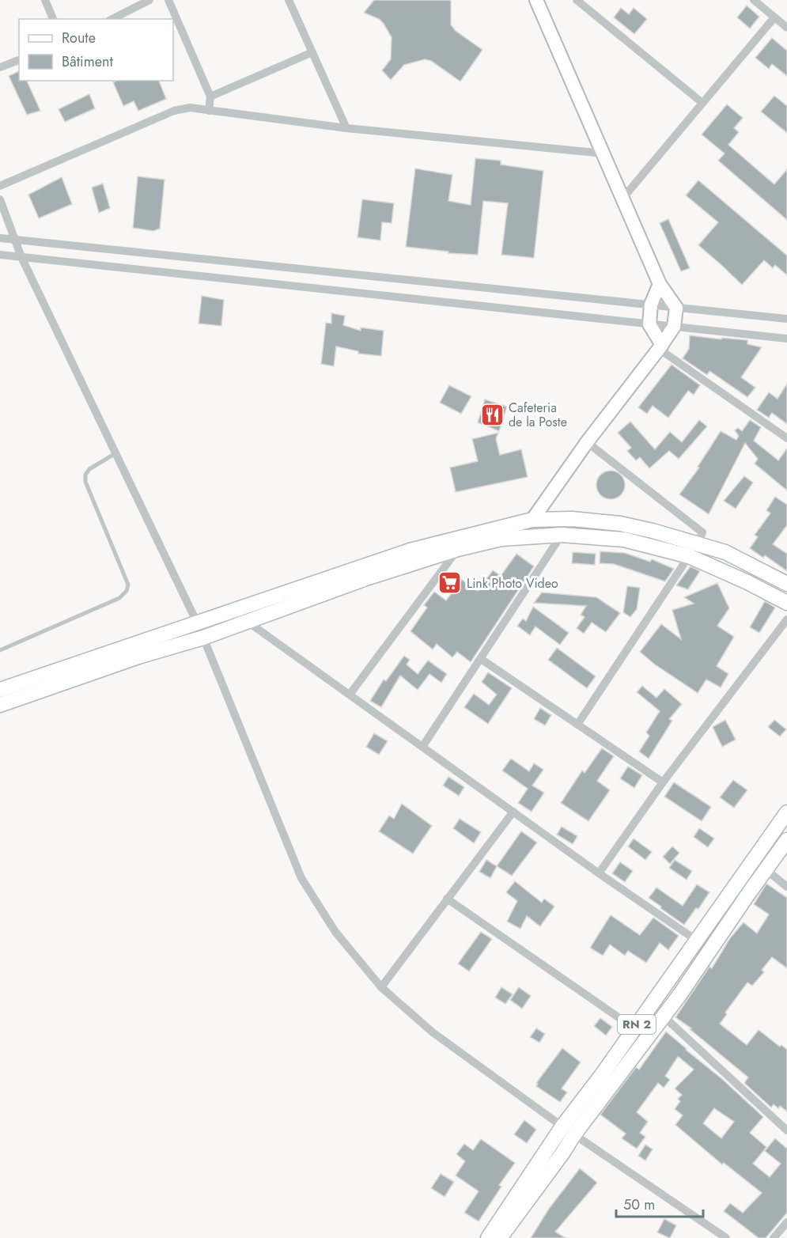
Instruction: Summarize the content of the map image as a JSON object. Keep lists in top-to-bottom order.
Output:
{
  "streets": {
    "main road": ["RN 2"]
  },
  "places": {
    "restaurant": ["Cafeteria de la Poste"],
    "supermarket": ["Link Photo Video"]
  },
  "legend": ["Route", "Bâtiment"],
  "scale_bar": "50 m"
}
